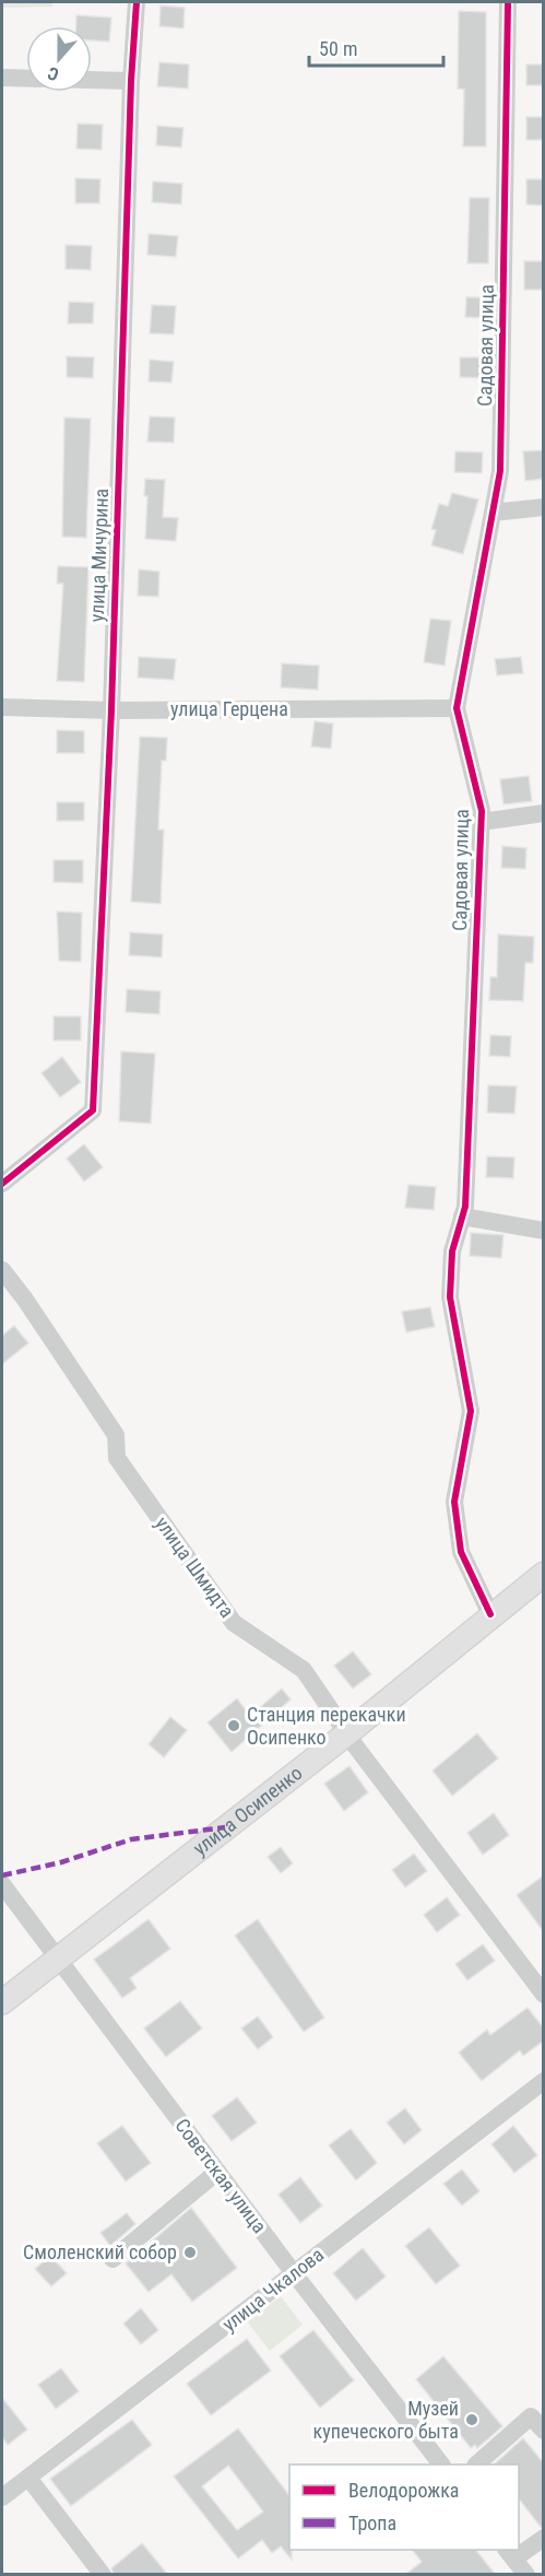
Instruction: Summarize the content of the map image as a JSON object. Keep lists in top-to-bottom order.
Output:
{
  "streets": {
    "main road": ["улица Осипенко"],
    "street": [
      "Садовая улица",
      "улица Мичурина",
      "улица Герцена",
      "улица Шмидта",
      "Советская улица",
      "улица Чкалова"
    ]
  },
  "crossings": [
    ["Садовая улица", "улица Герцена"],
    ["Садовая улица", "улица Осипенко"],
    ["улица Мичурина", "улица Герцена"],
    ["улица Шмидта", "улица Осипенко"],
    ["улица Осипенко", "Советская улица"],
    ["Советская улица", "улица Чкалова"]
  ],
  "places": ["Станция перекачки Осипенко", "Смоленский собор", "Музей купеческого быта"],
  "legend": ["Велодорожка", "Тропа"],
  "scale_bar": "50 m",
  "north": "bottom"
}
